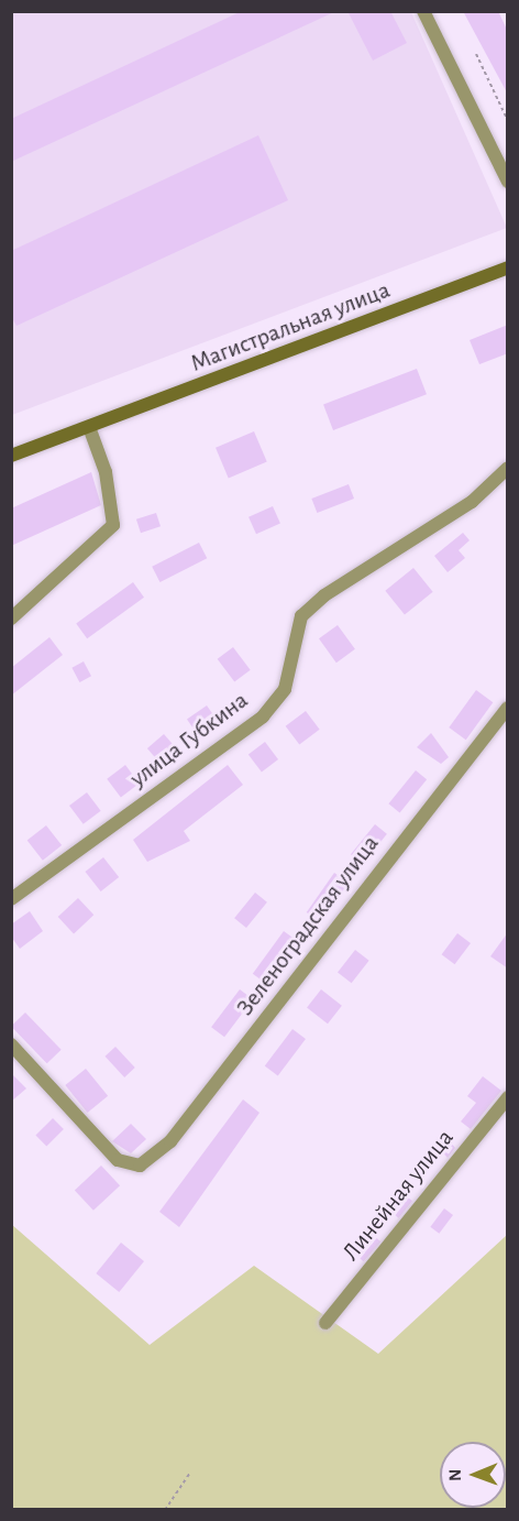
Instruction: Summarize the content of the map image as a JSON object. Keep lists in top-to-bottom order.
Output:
{
  "streets": {
    "main road": ["Магистральная улица"],
    "street": ["улица Губкина", "Зеленоградская улица", "Линейная улица"]
  },
  "north": "left"
}
